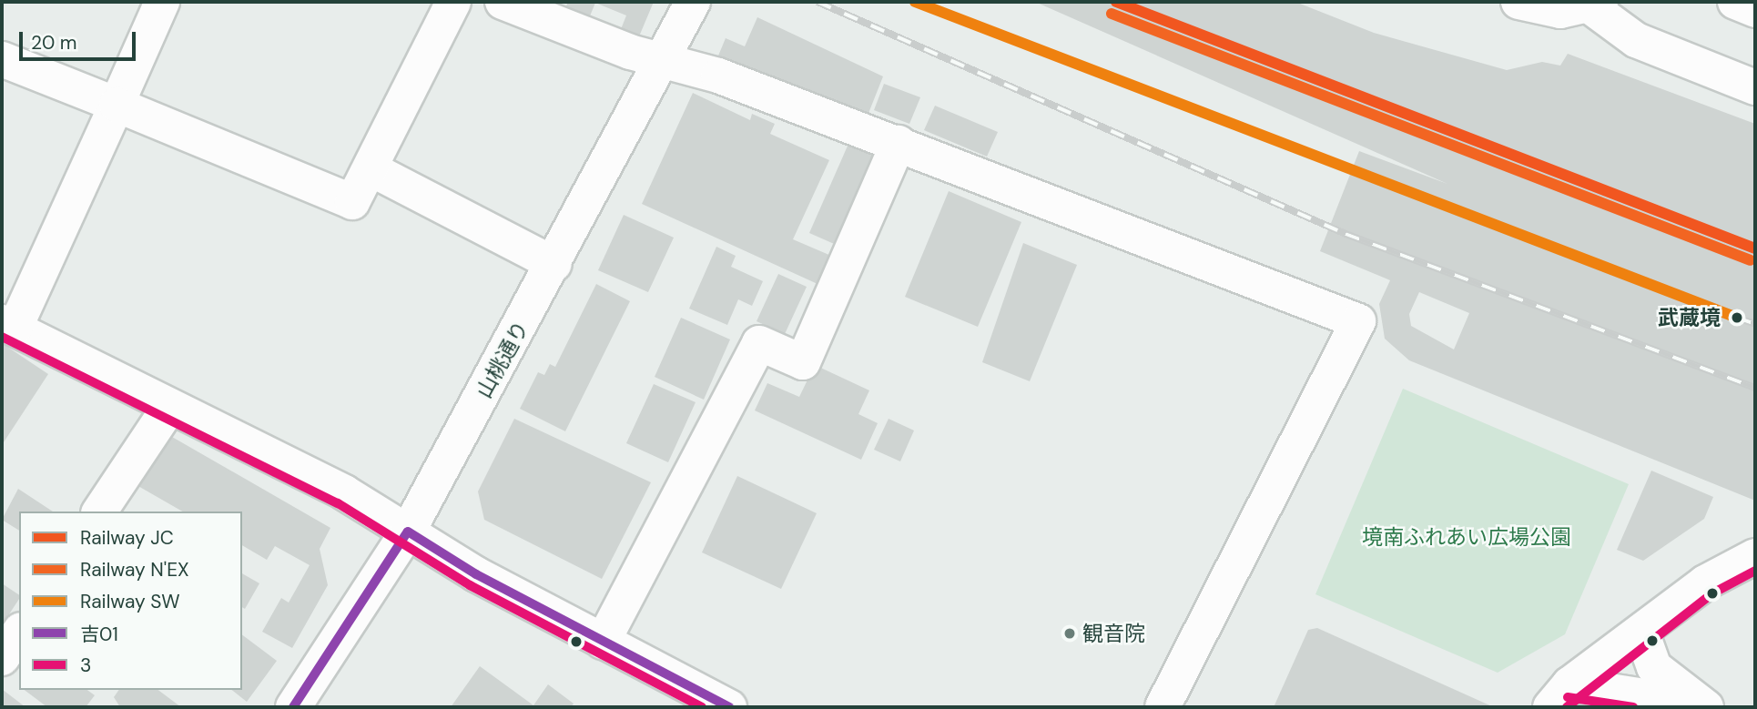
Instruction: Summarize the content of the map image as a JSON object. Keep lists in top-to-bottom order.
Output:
{
  "streets": {
    "street": ["山桃通り"]
  },
  "parks": ["境南ふれあい広場公園"],
  "places": ["武蔵境", "観音院"],
  "lines": [
    "rail line JC",
    "rail line SW",
    "rail line N'EX",
    "transit line 3",
    "transit line 吉01"
  ],
  "legend": [
    "Railway JC",
    "Railway N'EX",
    "Railway SW",
    "吉01",
    "3"
  ],
  "scale_bar": "20 m"
}
